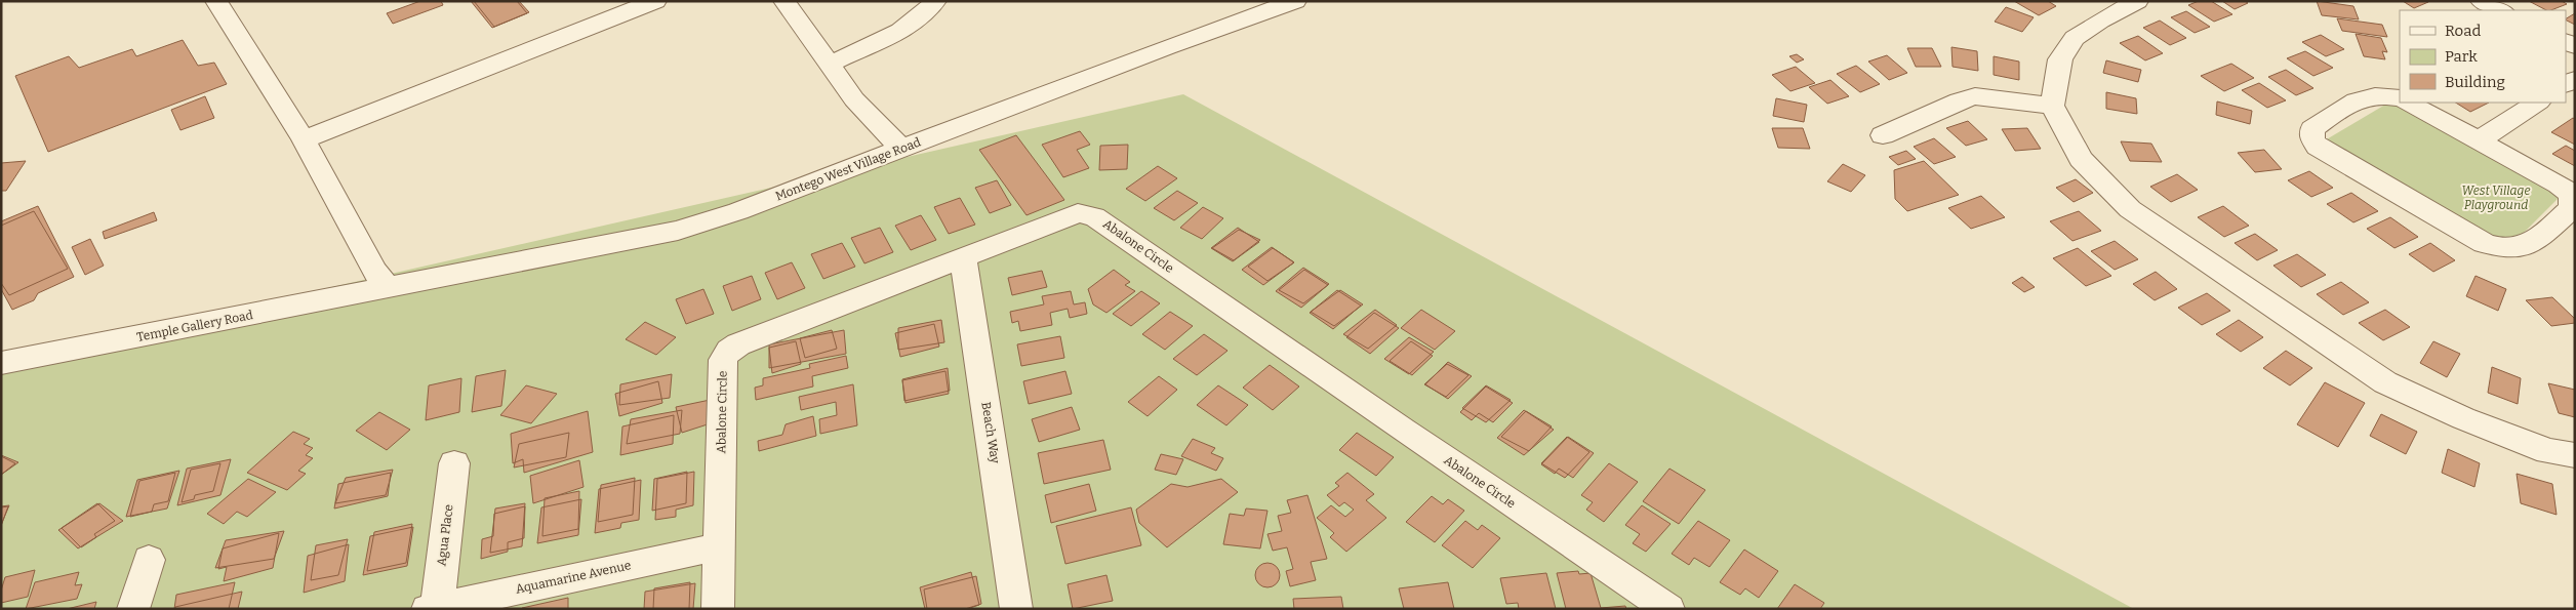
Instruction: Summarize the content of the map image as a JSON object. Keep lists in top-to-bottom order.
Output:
{
  "streets": {
    "street": [
      "Montego West Village Road",
      "Abalone Circle",
      "Temple Gallery Road",
      "Beach Way",
      "Agua Place",
      "Aquamarine Avenue"
    ]
  },
  "crossings": [
    ["Montego West Village Road", "Temple Gallery Road"],
    ["Abalone Circle", "Beach Way"],
    ["Abalone Circle", "Aquamarine Avenue"],
    ["Agua Place", "Aquamarine Avenue"]
  ],
  "parks": ["West Village Playground"],
  "legend": ["Road", "Park", "Building"]
}
